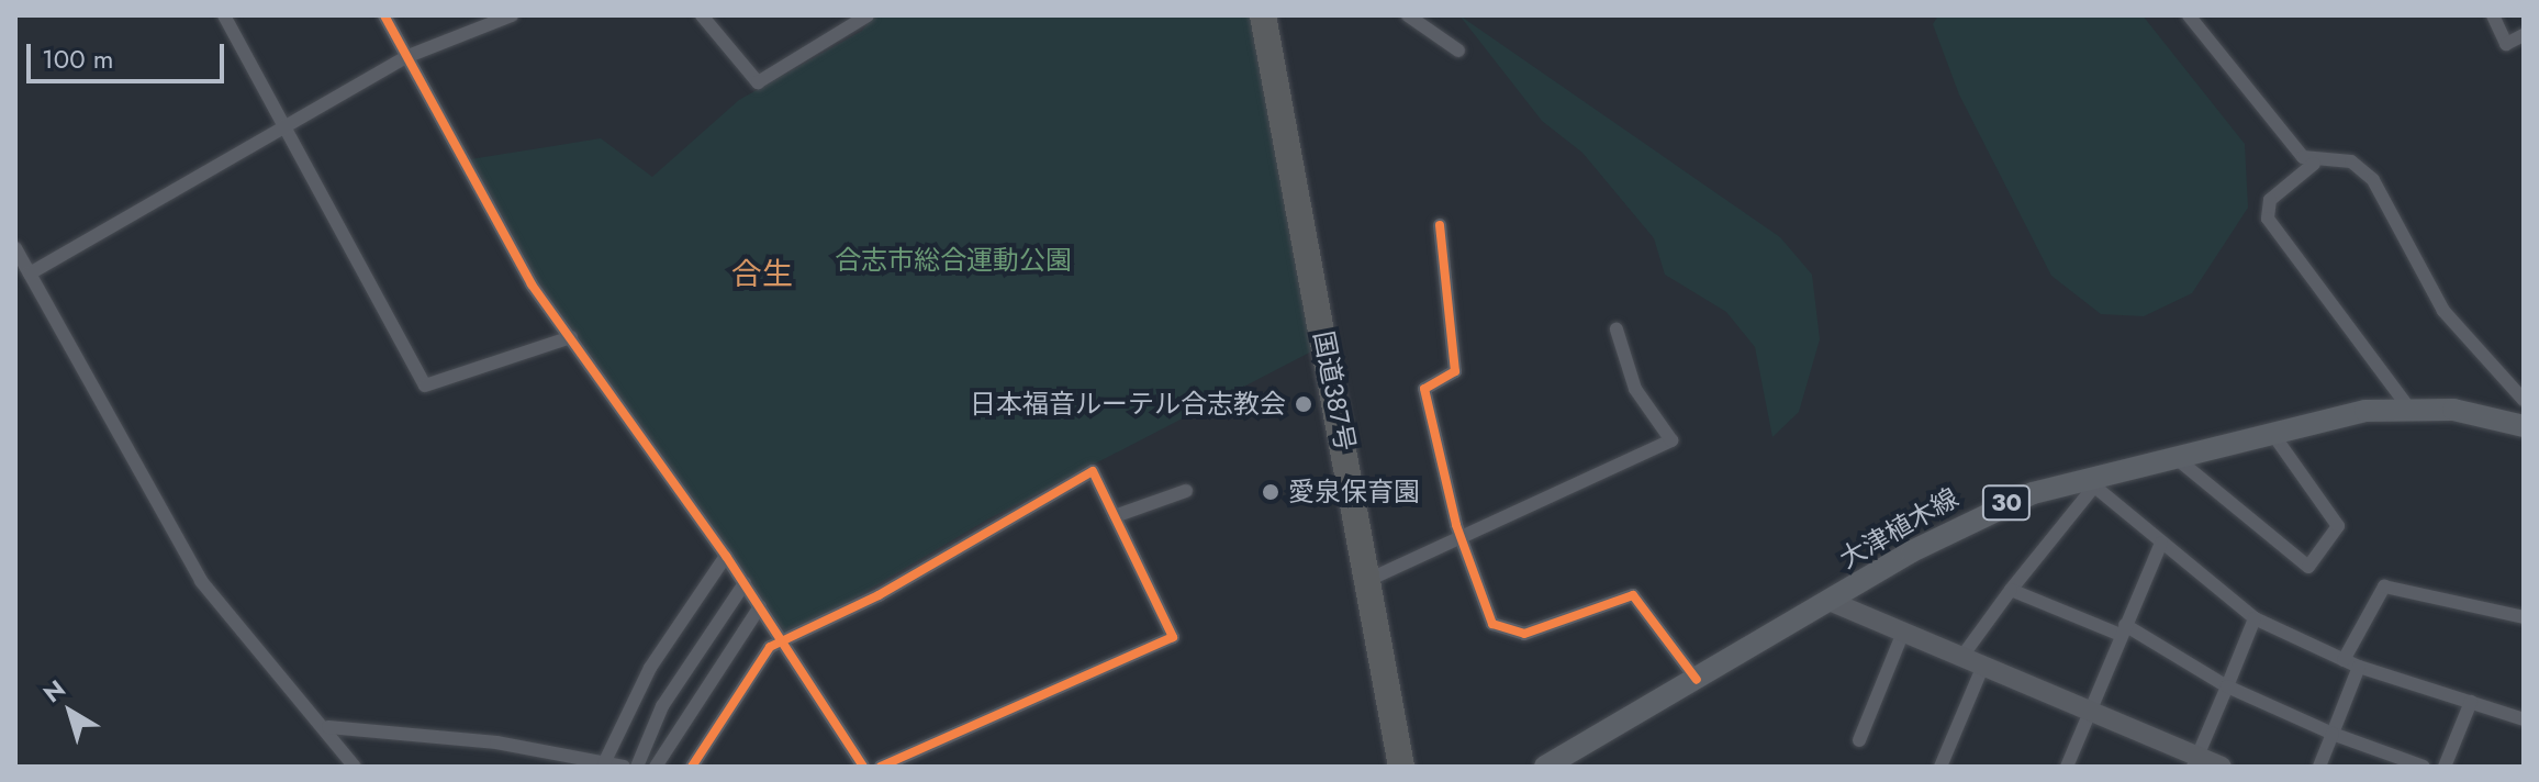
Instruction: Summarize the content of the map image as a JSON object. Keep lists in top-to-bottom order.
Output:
{
  "streets": {
    "highway": ["国道387号"],
    "main road": ["30", "大津植木線"]
  },
  "districts": ["合生"],
  "parks": ["合志市総合運動公園"],
  "places": ["日本福音ルーテル合志教会", "愛泉保育園"],
  "scale_bar": "100 m",
  "north": "top left"
}
